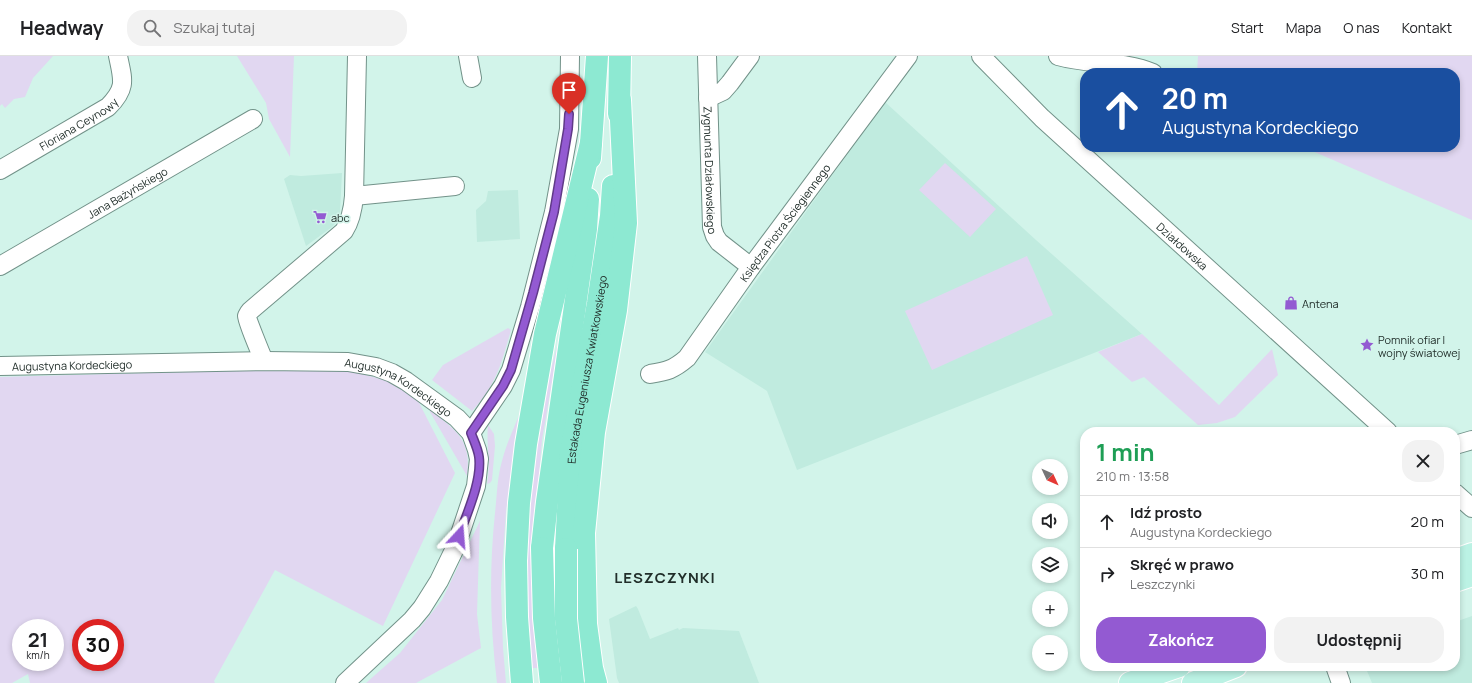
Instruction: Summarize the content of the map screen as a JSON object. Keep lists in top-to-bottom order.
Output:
{
  "streets": {
    "highway": ["Estakada Eugeniusza Kwiatkowskiego"],
    "street": [
      "Floriana Ceynowy",
      "Zygmunta Działowskiego",
      "Jana Bażyńskiego",
      "Księdza Piotra Ściegiennego",
      "Działdowska",
      "Augustyna Kordeckiego"
    ]
  },
  "crossings": [
    ["Zygmunta Działowskiego", "Księdza Piotra Ściegiennego"]
  ],
  "districts": ["LESZCZYNKI"],
  "places": {
    "supermarket": ["abc"],
    "shop": ["Antena"],
    "place": ["Pomnik ofiar I wojny światowej"]
  },
  "north": "bottom right",
  "page": {
    "header": "Headway",
    "search": "Szukaj tutaj",
    "nav": [
      "Start",
      "Mapa",
      "O nas",
      "Kontakt"
    ],
    "turn": ["20 m", "Augustyna Kordeckiego"],
    "heading": ["1 min", "210 m · 13:58"],
    "map_buttons": ["+", "−"],
    "list": [
      {
        "name": "Idź prosto",
        "note": "Augustyna Kordeckiego",
        "value": "20 m"
      },
      {
        "name": "Skręć w prawo",
        "note": "Leszczynki",
        "value": "30 m"
      }
    ],
    "buttons": ["Zakończ", "Udostępnij"],
    "speed": "21 km/h",
    "limit": "30"
  }
}
